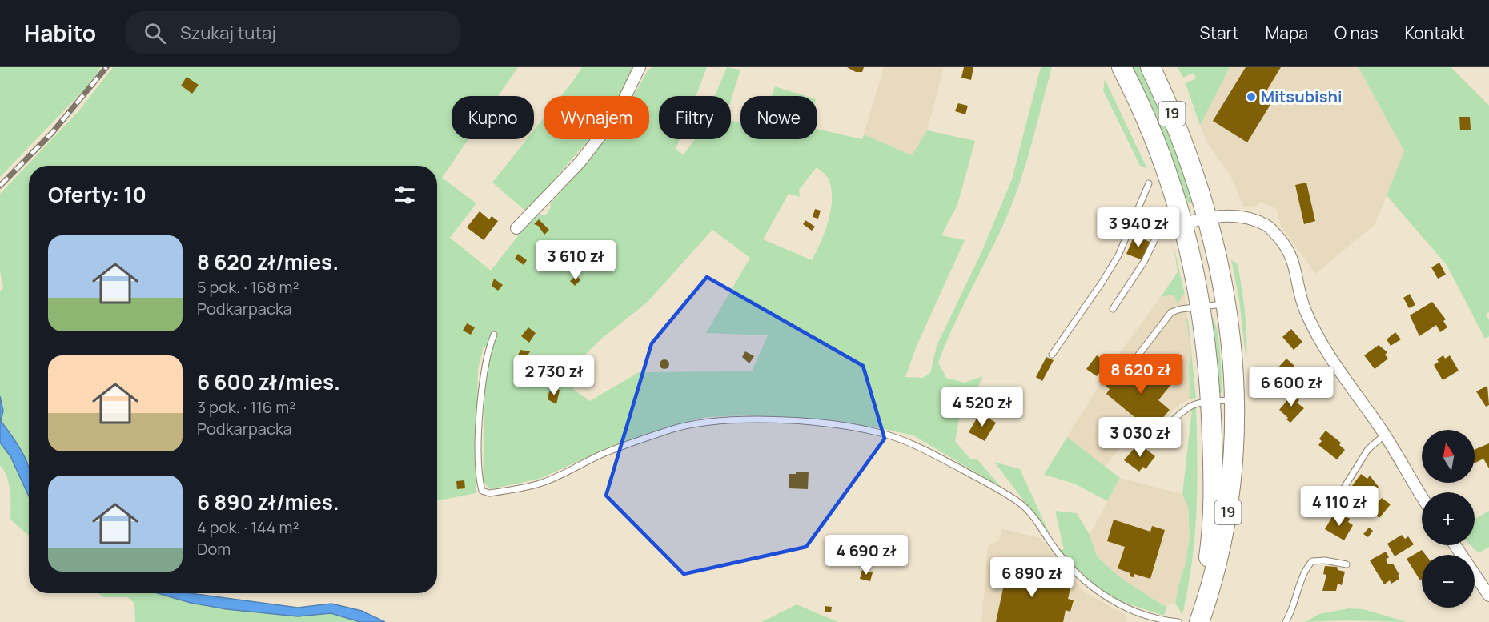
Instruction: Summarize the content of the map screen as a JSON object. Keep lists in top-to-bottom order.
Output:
{
  "streets": {
    "highway": ["19"]
  },
  "places": ["Mitsubishi"],
  "north": "top",
  "page": {
    "header": "Habito",
    "search": "Szukaj tutaj",
    "nav": [
      "Start",
      "Mapa",
      "O nas",
      "Kontakt"
    ],
    "chip": [
      "Kupno",
      "Wynajem",
      "Filtry",
      "Nowe"
    ],
    "heading": "Oferty: 10",
    "price": [
      "3 940 zł",
      "3 610 zł",
      "8 620 zł",
      "2 730 zł",
      "6 600 zł",
      "4 520 zł",
      "3 030 zł",
      "4 110 zł",
      "4 690 zł",
      "6 890 zł"
    ],
    "list": [
      {
        "name": "8 620 zł/mies.",
        "note": "5 pok. · 168 m² · Podkarpacka"
      },
      {
        "name": "6 600 zł/mies.",
        "note": "3 pok. · 116 m² · Podkarpacka"
      },
      {
        "name": "6 890 zł/mies.",
        "note": "4 pok. · 144 m² · Dom"
      }
    ],
    "map_buttons": ["+", "−"]
  }
}
